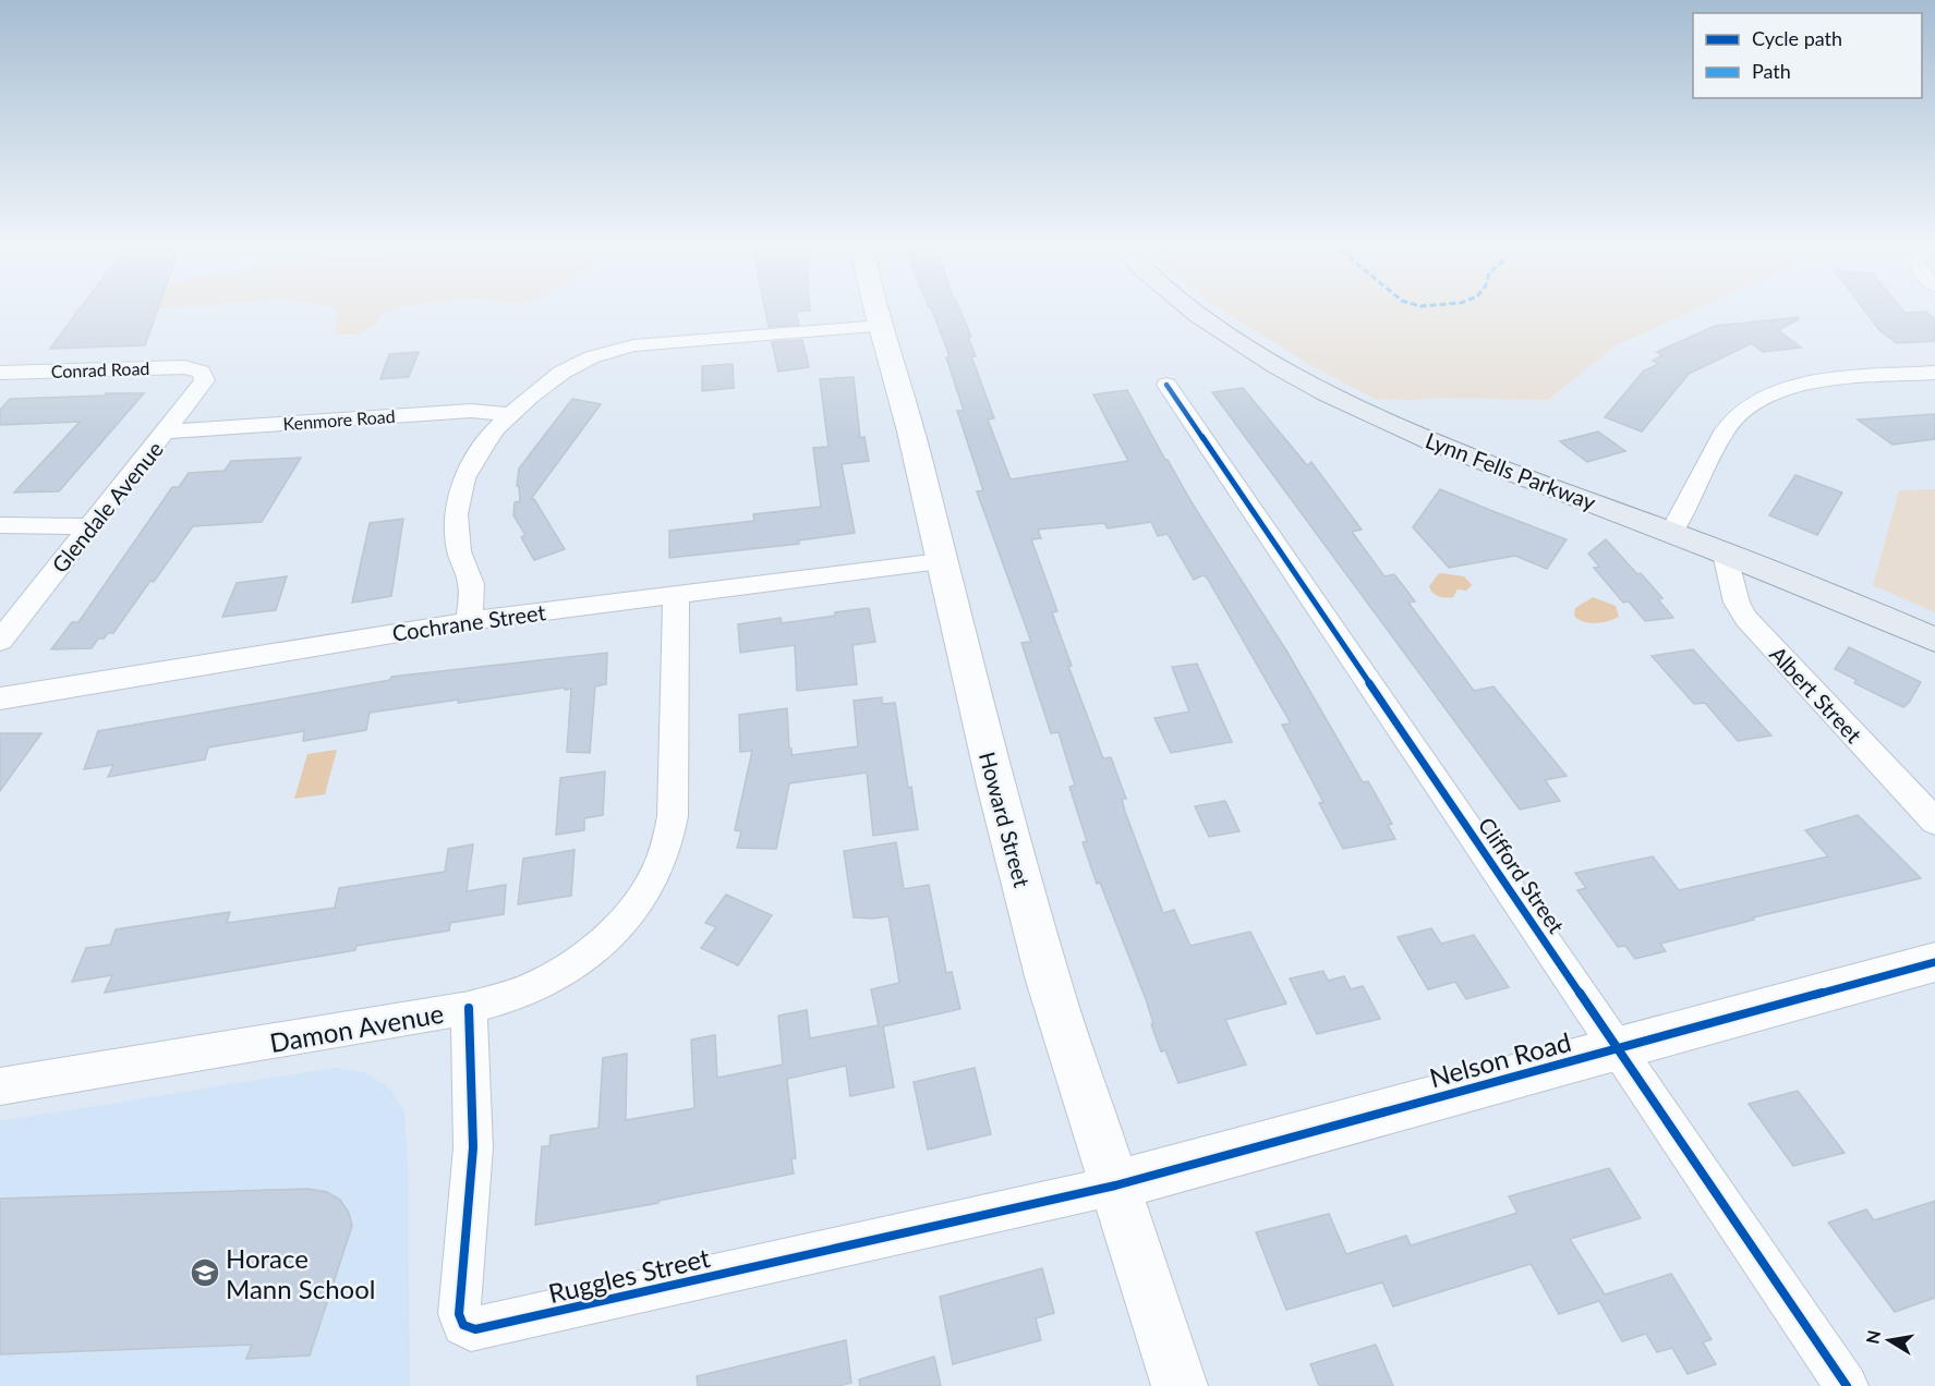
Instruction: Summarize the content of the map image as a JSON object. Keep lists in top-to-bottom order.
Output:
{
  "streets": {
    "main road": ["Lynn Fells Parkway"],
    "street": [
      "Conrad Road",
      "Kenmore Road",
      "Glendale Avenue",
      "Cochrane Street",
      "Albert Street",
      "Howard Street",
      "Clifford Street",
      "Damon Avenue",
      "Nelson Road",
      "Ruggles Street"
    ]
  },
  "crossings": [
    ["Conrad Road", "Glendale Avenue"],
    ["Kenmore Road", "Glendale Avenue"],
    ["Lynn Fells Parkway", "Albert Street"],
    ["Cochrane Street", "Howard Street"],
    ["Cochrane Street", "Damon Avenue"],
    ["Howard Street", "Nelson Road"],
    ["Howard Street", "Ruggles Street"],
    ["Clifford Street", "Nelson Road"],
    ["Damon Avenue", "Ruggles Street"],
    ["Nelson Road", "Ruggles Street"]
  ],
  "places": {
    "school or university": ["Horace Mann School"]
  },
  "legend": ["Cycle path", "Path"],
  "north": "left"
}
